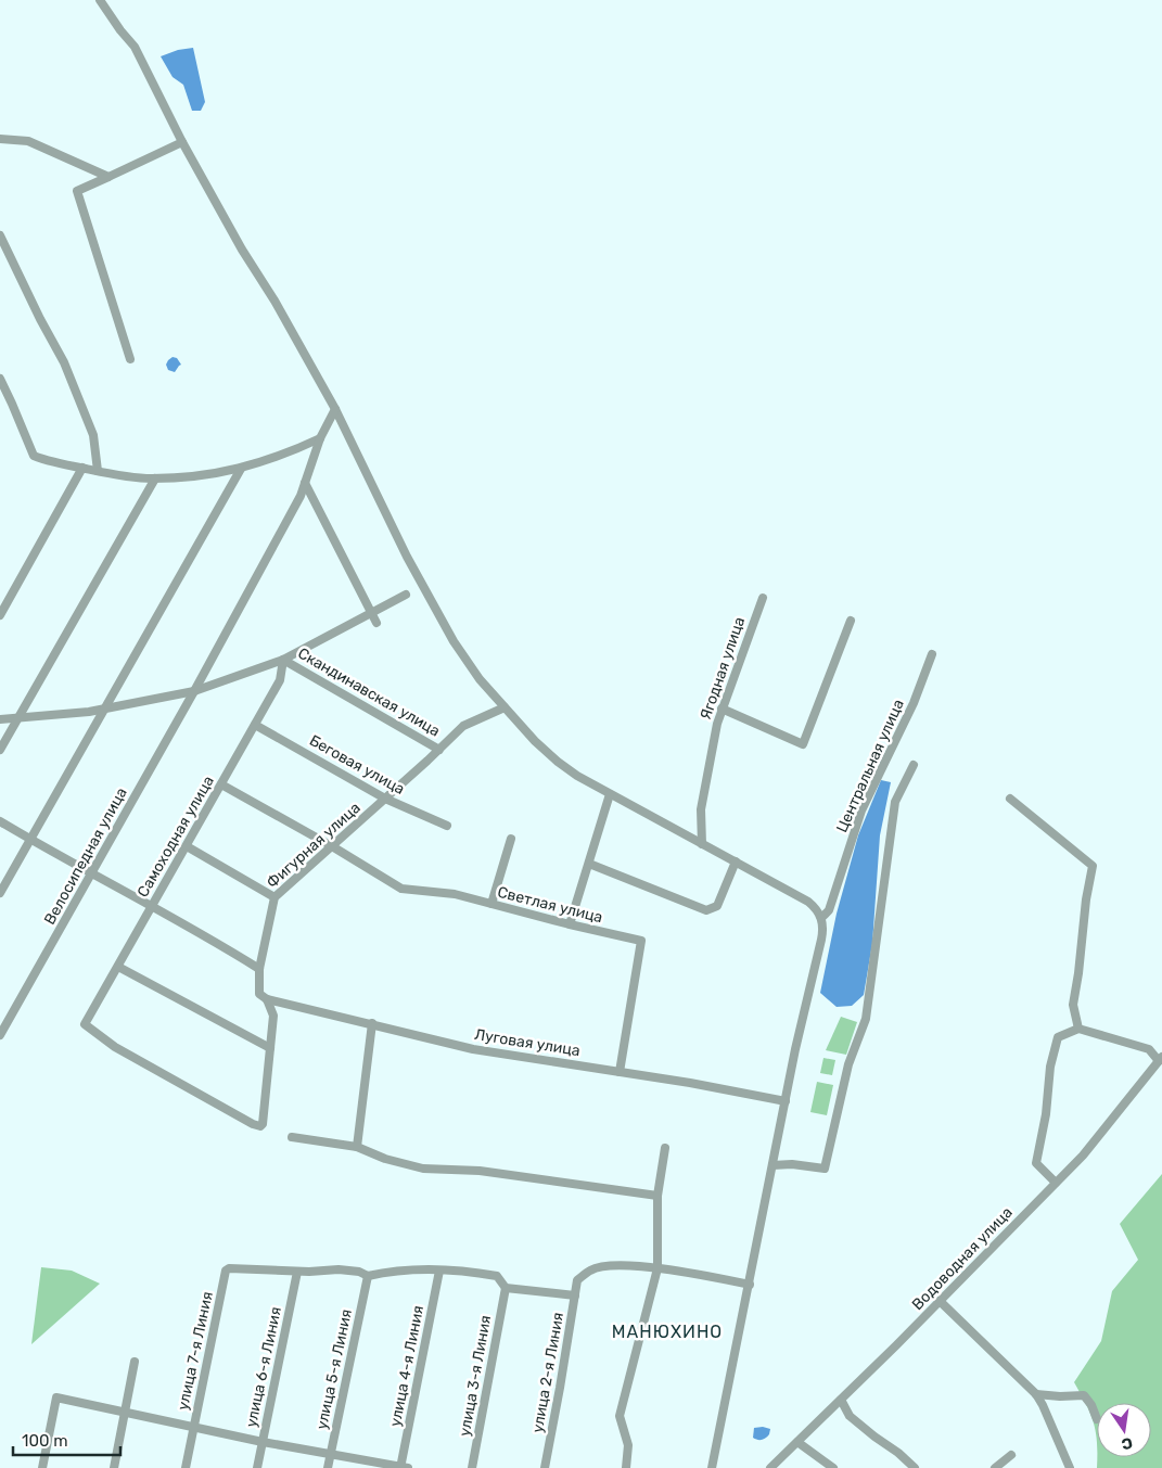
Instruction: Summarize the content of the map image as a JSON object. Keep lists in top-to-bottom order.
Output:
{
  "streets": {
    "street": [
      "Ягодная улица",
      "Скандинавская улица",
      "Беговая улица",
      "Центральная улица",
      "Самоходная улица",
      "Фигурная улица",
      "Велосипедная улица",
      "Светлая улица",
      "Луговая улица",
      "Водоводная улица",
      "улица 7-я Линия",
      "улица 4-я Линия",
      "улица 6-я Линия",
      "улица 5-я Линия",
      "улица 2-я Линия",
      "улица 3-я Линия"
    ]
  },
  "crossings": [
    ["Скандинавская улица", "Самоходная улица"],
    ["Скандинавская улица", "Фигурная улица"],
    ["Беговая улица", "Самоходная улица"],
    ["Беговая улица", "Фигурная улица"],
    ["Самоходная улица", "Фигурная улица"],
    ["Самоходная улица", "Светлая улица"],
    ["Фигурная улица", "Светлая улица"],
    ["Фигурная улица", "Луговая улица"],
    ["Светлая улица", "Луговая улица"],
    ["улица 7-я Линия", "улица 6-я Линия"]
  ],
  "districts": ["МАНЮХИНО"],
  "scale_bar": "100 m",
  "north": "bottom"
}
